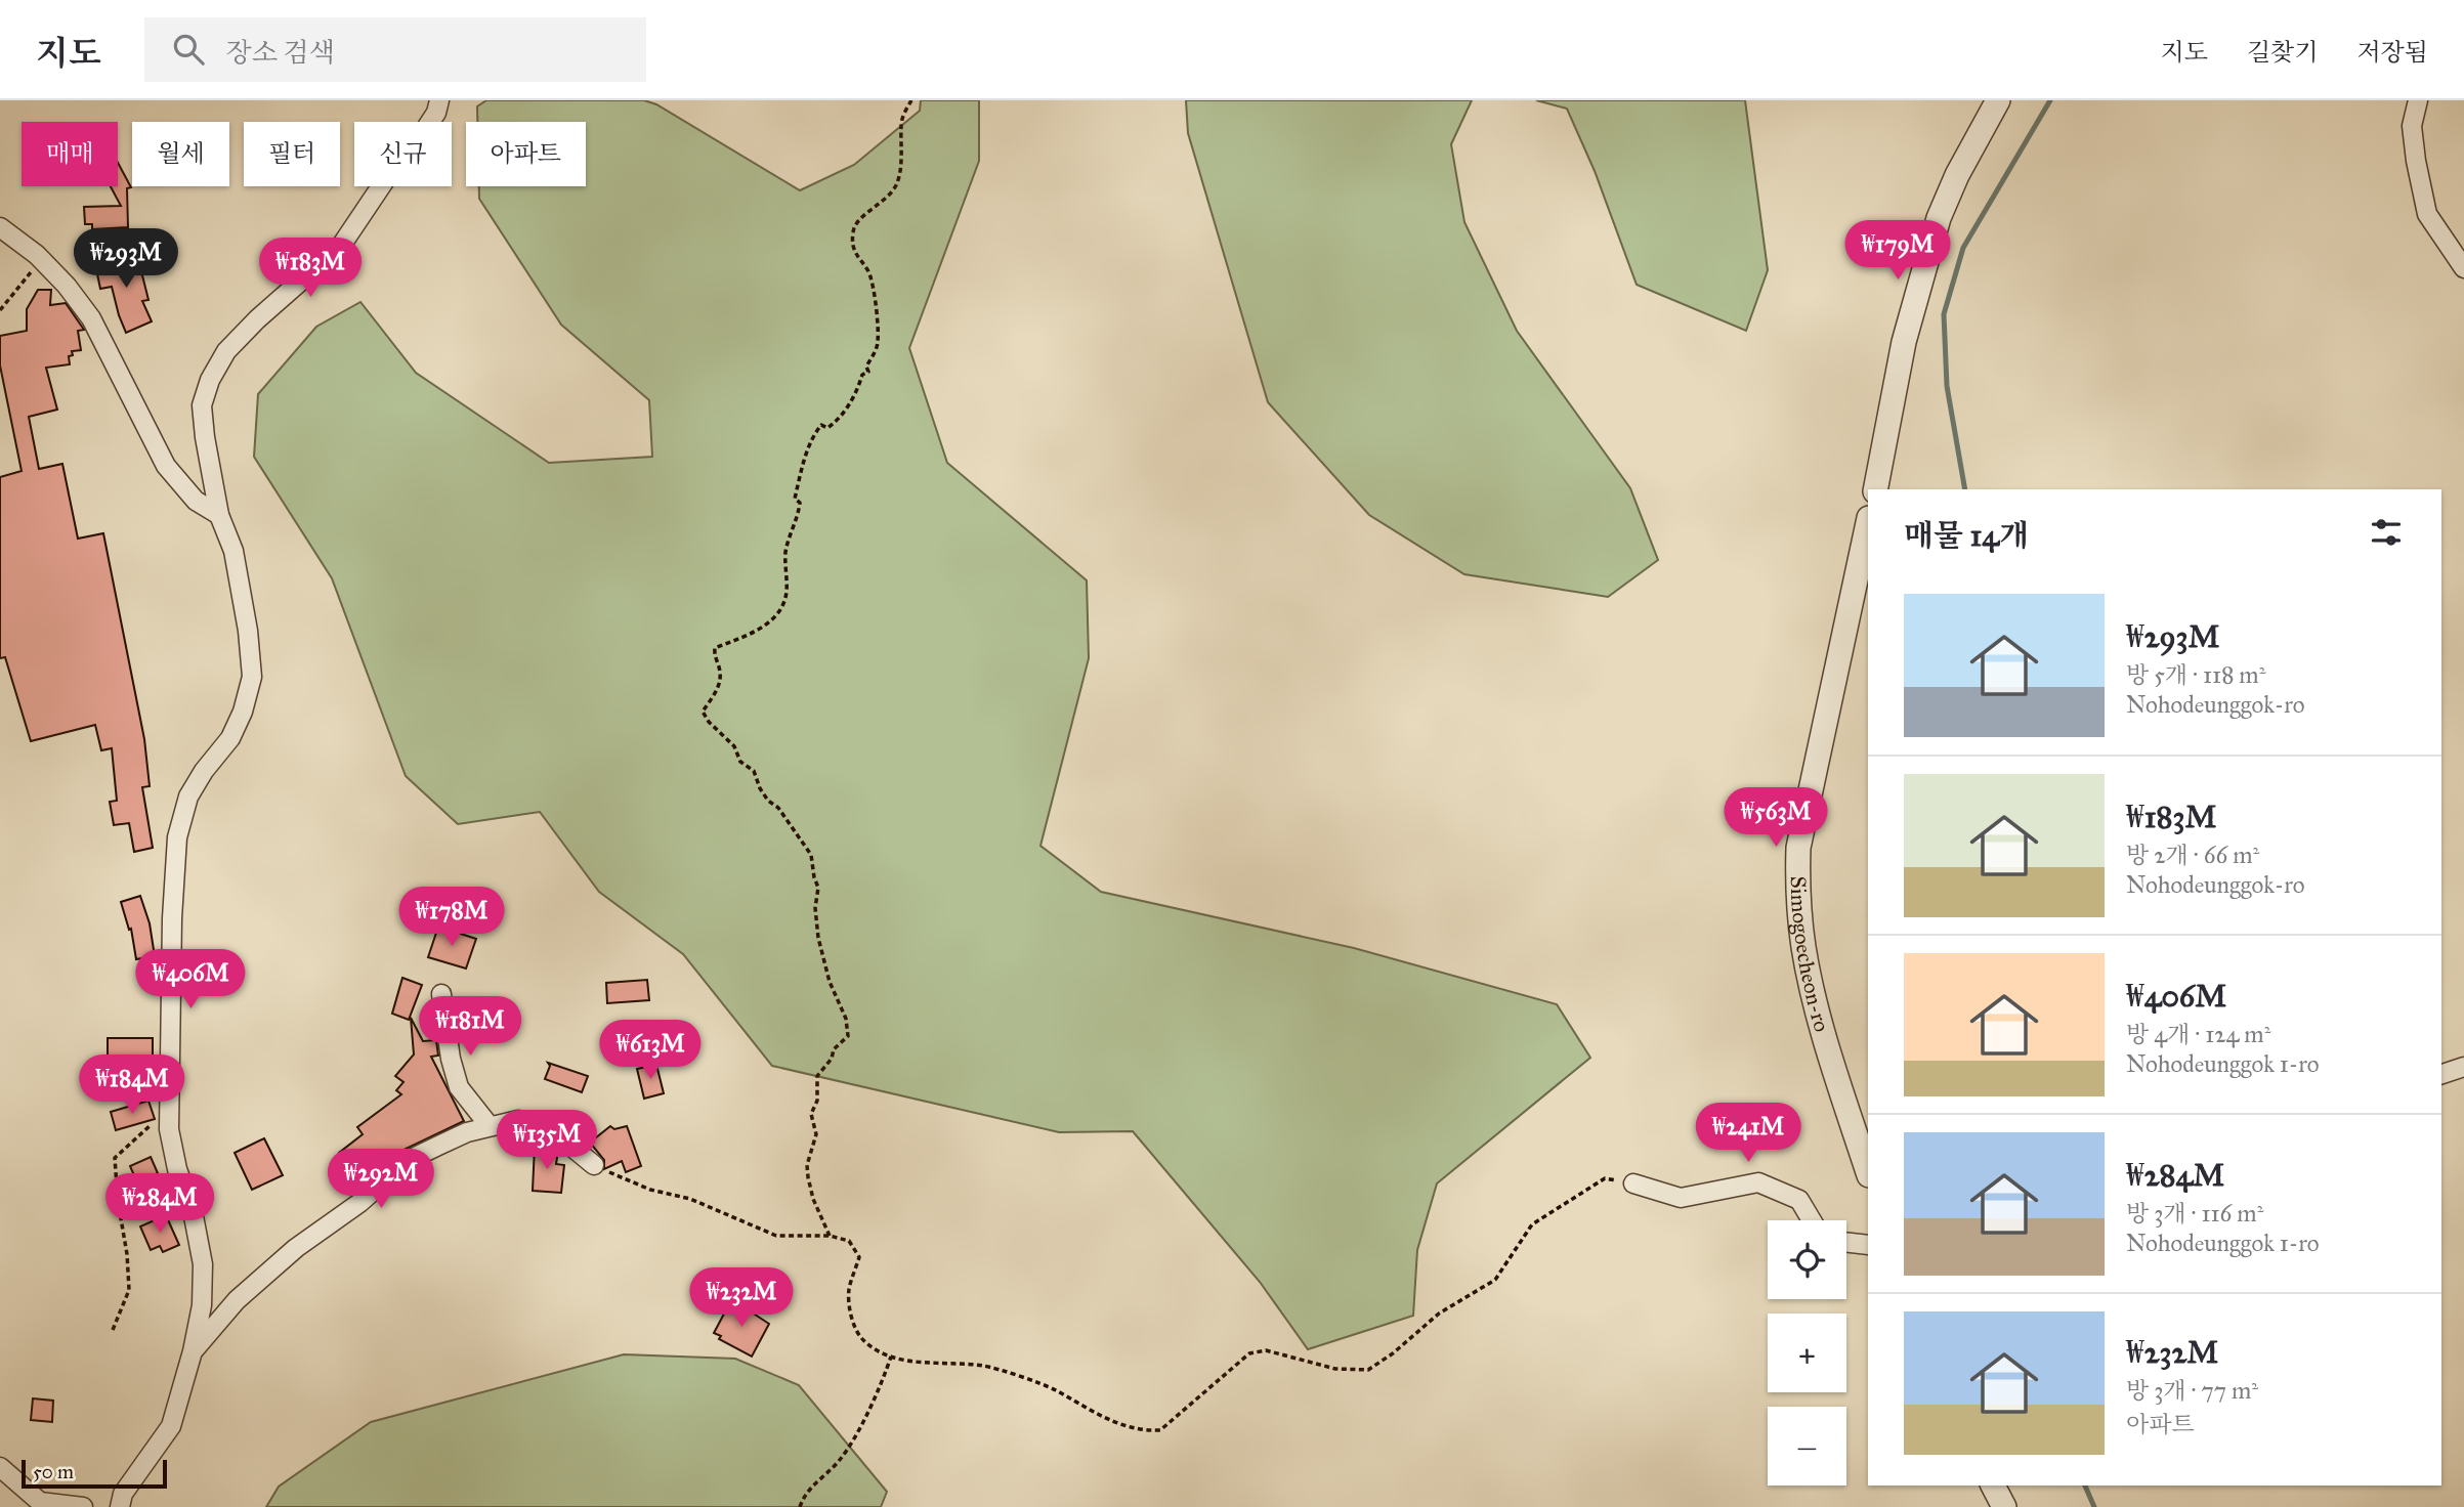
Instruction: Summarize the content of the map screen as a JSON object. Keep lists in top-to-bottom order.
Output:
{
  "streets": {
    "street": ["Simogoecheon-ro"]
  },
  "scale_bar": "50 m",
  "page": {
    "header": "지도",
    "search": "장소 검색",
    "nav": ["지도", "길찾기", "저장됨"],
    "chip": [
      "매매",
      "월세",
      "필터",
      "신규",
      "아파트"
    ],
    "price": [
      "₩179M",
      "₩293M",
      "₩183M",
      "₩563M",
      "₩178M",
      "₩406M",
      "₩181M",
      "₩613M",
      "₩184M",
      "₩241M",
      "₩135M",
      "₩292M",
      "₩284M",
      "₩232M"
    ],
    "heading": "매물 14개",
    "list": [
      {
        "name": "₩293M",
        "note": "방 5개 · 118 m² · Nohodeunggok-ro"
      },
      {
        "name": "₩183M",
        "note": "방 2개 · 66 m² · Nohodeunggok-ro"
      },
      {
        "name": "₩406M",
        "note": "방 4개 · 124 m² · Nohodeunggok 1-ro"
      },
      {
        "name": "₩284M",
        "note": "방 3개 · 116 m² · Nohodeunggok 1-ro"
      },
      {
        "name": "₩232M",
        "note": "방 3개 · 77 m² · 아파트"
      }
    ],
    "map_buttons": ["+", "−"],
    "scale": "50 m"
  }
}
